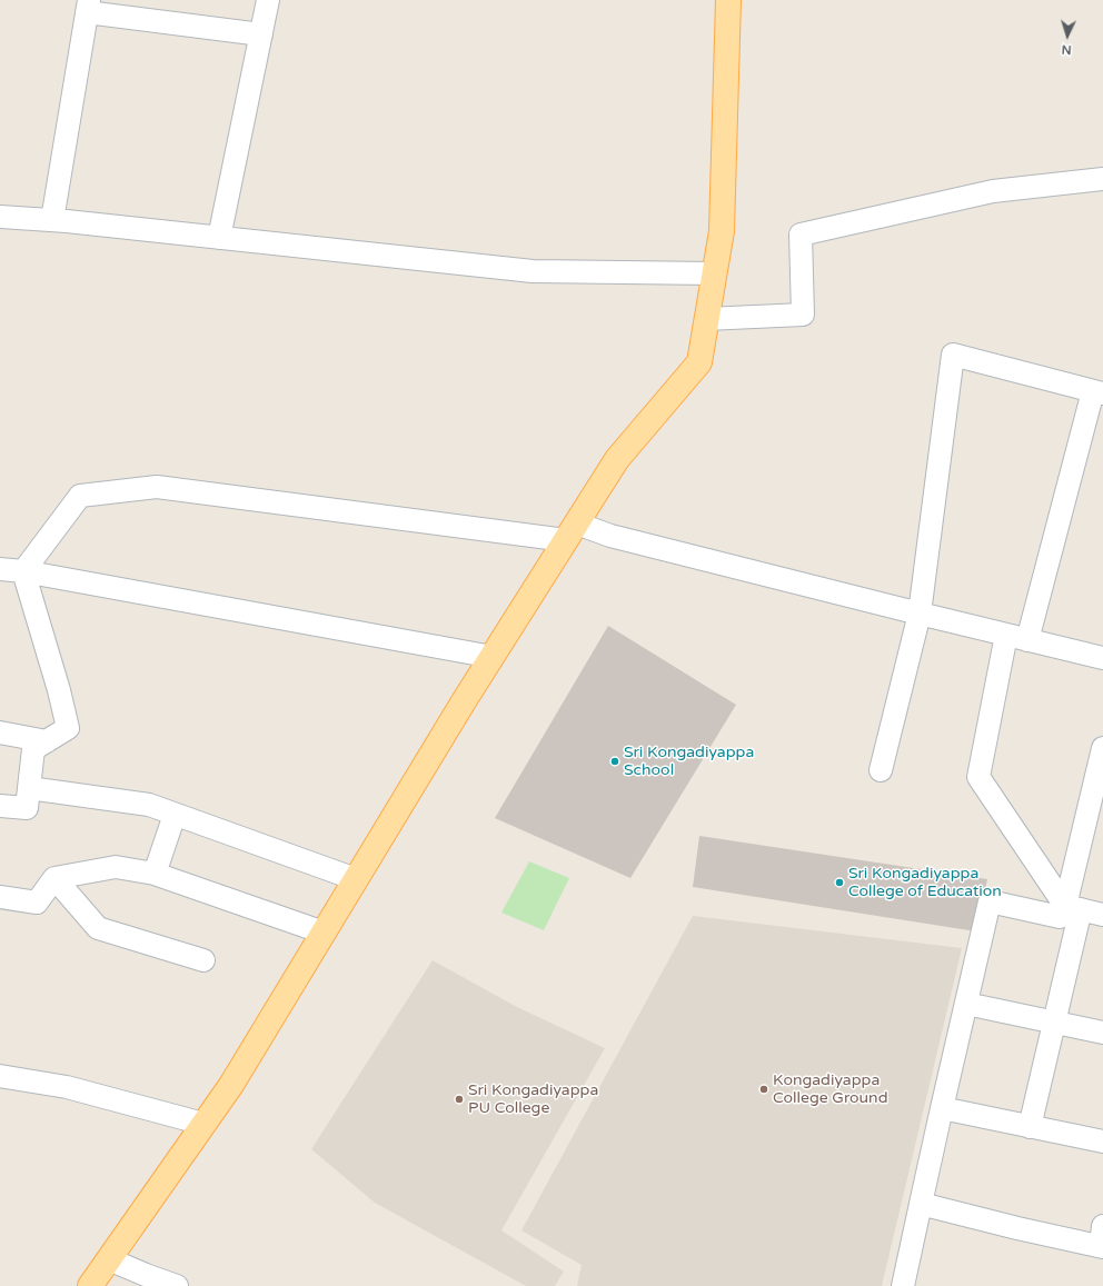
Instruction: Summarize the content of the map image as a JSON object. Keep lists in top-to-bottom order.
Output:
{
  "places": [
    "Sri Kongadiyappa School",
    "Sri Kongadiyappa College of Education",
    "Kongadiyappa College Ground",
    "Sri Kongadiyappa PU College"
  ],
  "north": "bottom"
}
